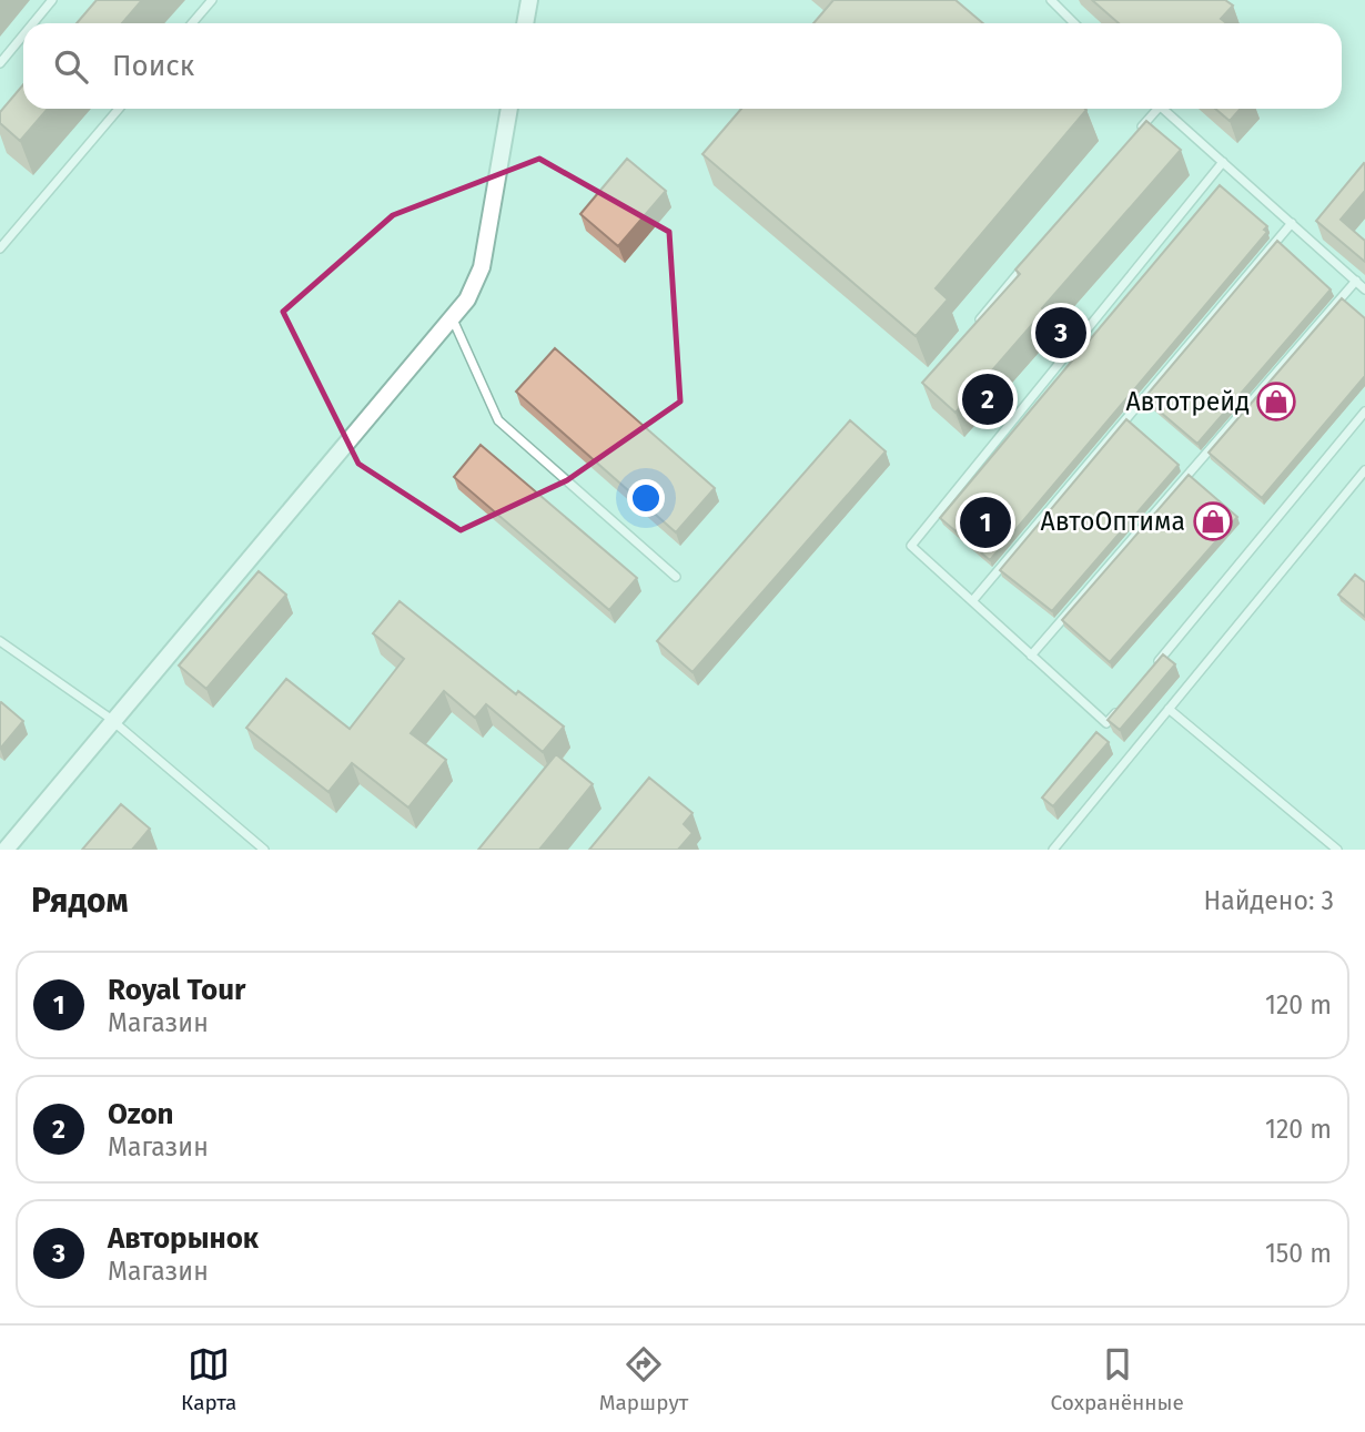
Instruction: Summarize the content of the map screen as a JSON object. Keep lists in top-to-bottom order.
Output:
{
  "places": {
    "shop": ["Автотрейд", "АвтоОптима"]
  },
  "page": {
    "search": "Поиск",
    "pins": ["3", "2", "1"],
    "heading": ["Рядом", "Найдено: 3"],
    "list": [
      {
        "mark": "1",
        "name": "Royal Tour",
        "note": "Магазин",
        "value": "120 m"
      },
      {
        "mark": "2",
        "name": "Ozon",
        "note": "Магазин",
        "value": "120 m"
      },
      {
        "mark": "3",
        "name": "Авторынок",
        "note": "Магазин",
        "value": "150 m"
      }
    ],
    "nav": ["Карта", "Маршрут", "Сохранённые"]
  }
}
